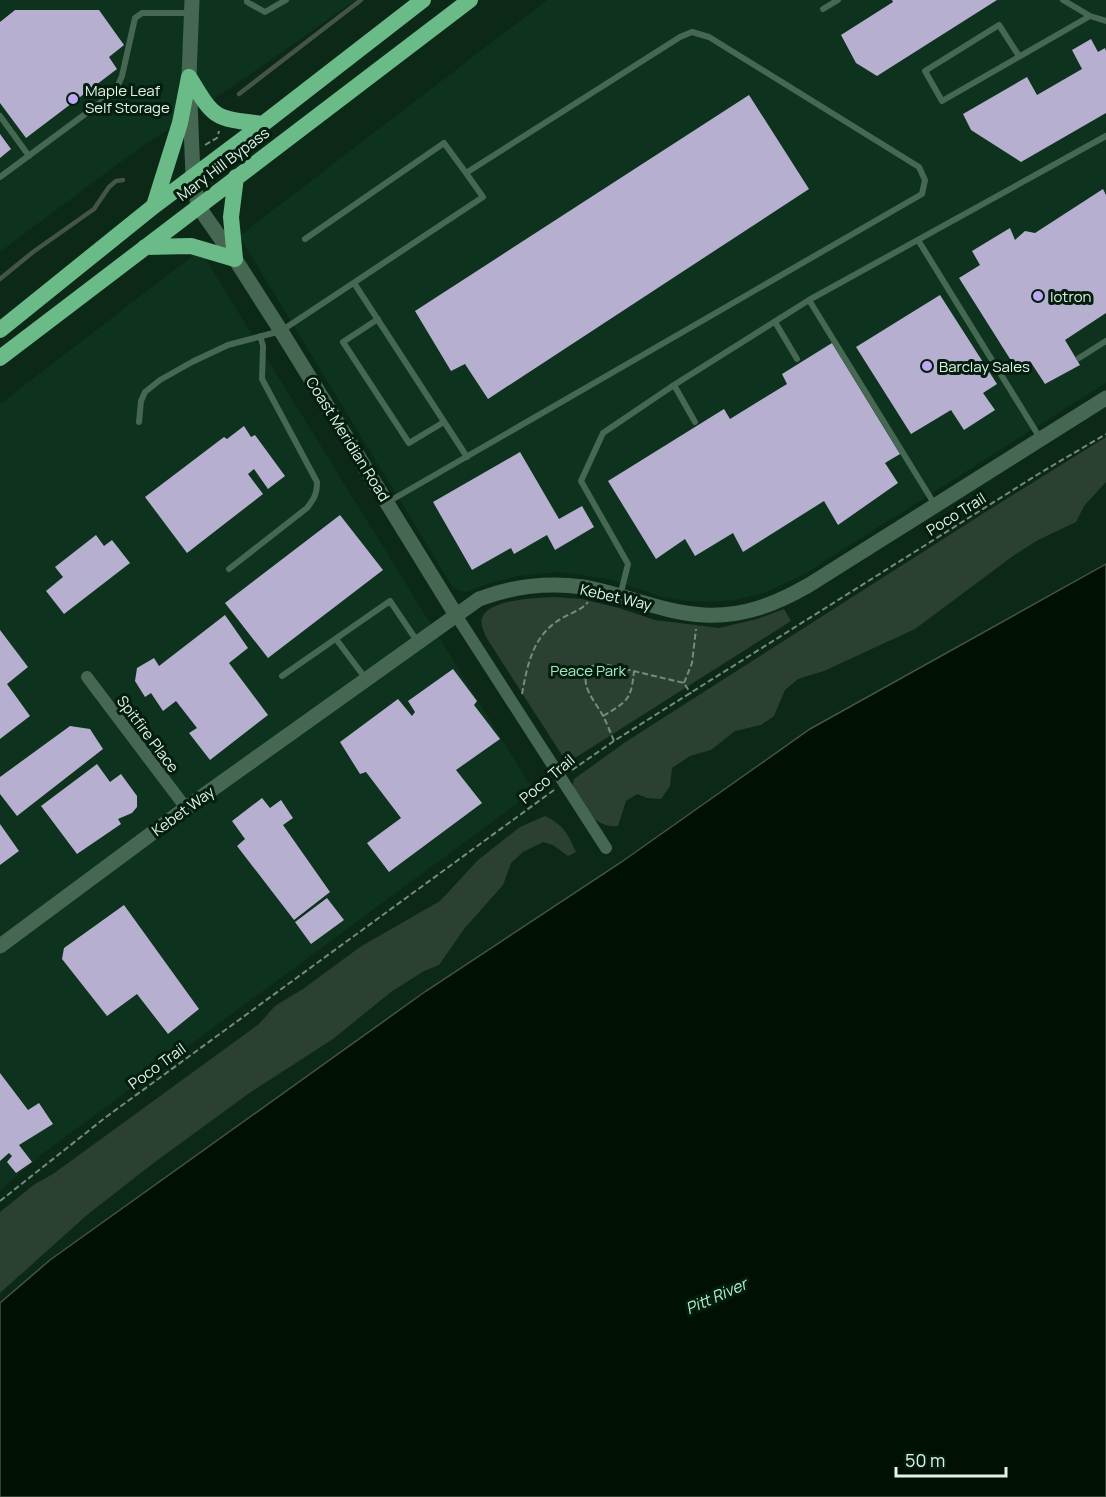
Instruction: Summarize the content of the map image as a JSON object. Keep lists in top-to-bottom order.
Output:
{
  "streets": {
    "highway": ["Mary Hill Bypass"],
    "street": ["Coast Meridian Road", "Kebet Way", "Spitfire Place"],
    "path": ["Poco Trail"]
  },
  "crossings": [
    ["Mary Hill Bypass", "Coast Meridian Road"],
    ["Coast Meridian Road", "Poco Trail"],
    ["Coast Meridian Road", "Kebet Way"],
    ["Kebet Way", "Spitfire Place"]
  ],
  "water": ["Pitt River"],
  "parks": ["Peace Park"],
  "places": ["Maple Leaf Self Storage", "Iotron", "Barclay Sales"],
  "scale_bar": "50 m"
}
